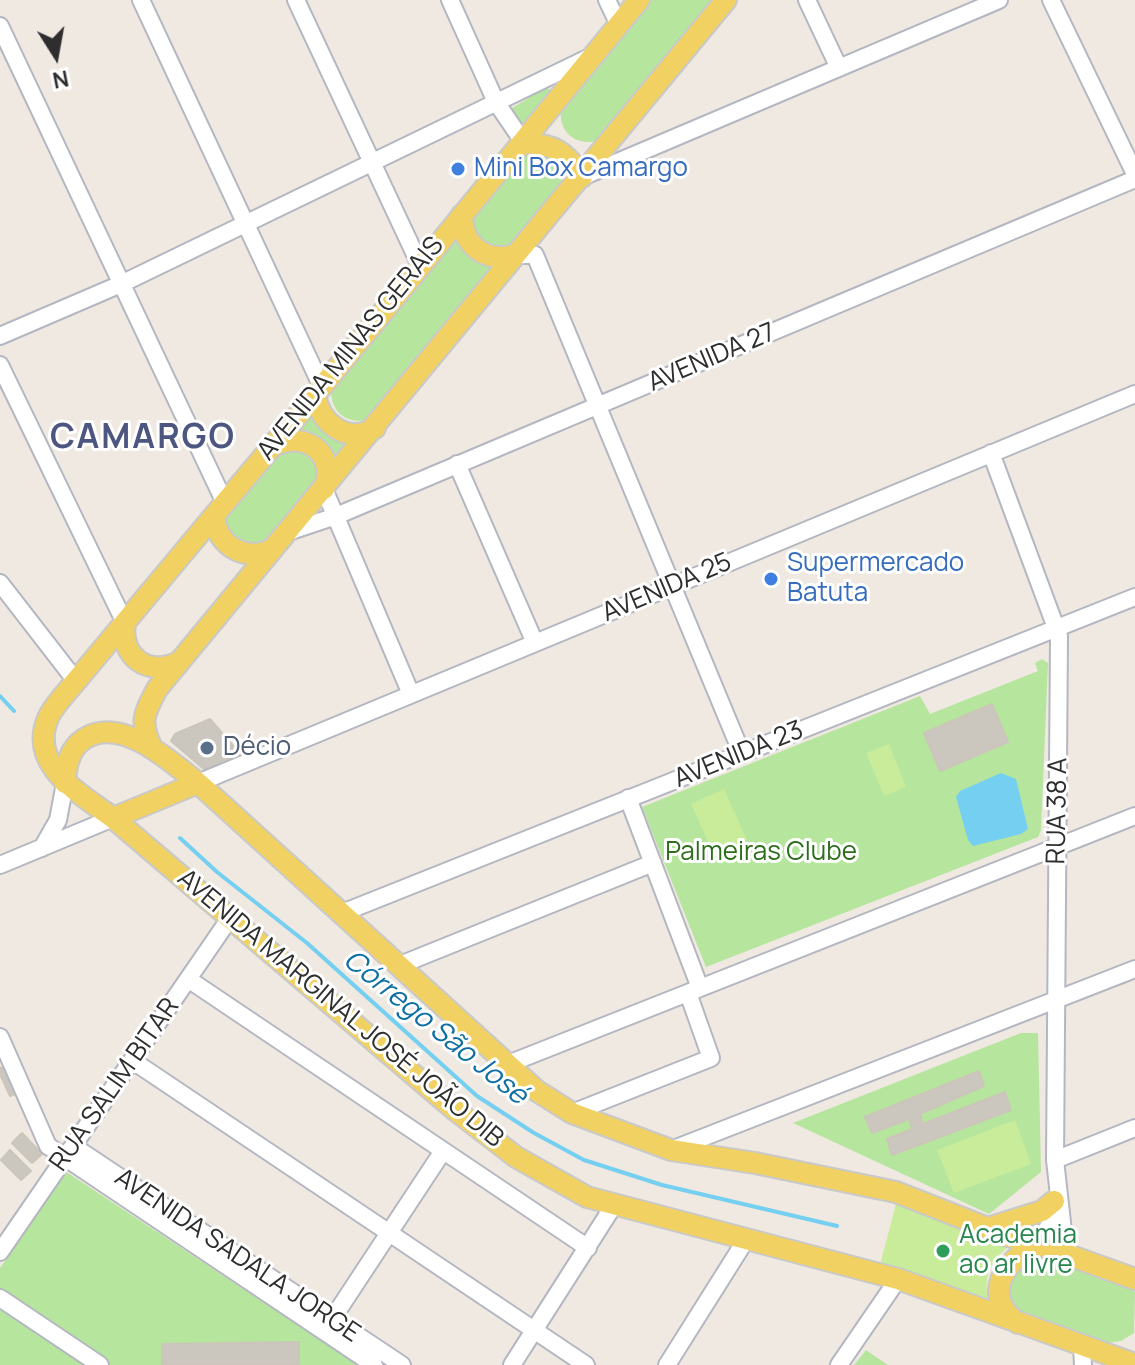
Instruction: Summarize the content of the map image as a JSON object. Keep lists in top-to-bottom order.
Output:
{
  "streets": {
    "main road": ["AVENIDA MINAS GERAIS", "AVENIDA MARGINAL JOSÉ JOÃO DIB"],
    "street": [
      "AVENIDA 27",
      "AVENIDA 25",
      "AVENIDA 23",
      "RUA 38 A",
      "RUA SALIM BITAR",
      "AVENIDA SADALA JORGE"
    ]
  },
  "crossings": [
    ["AVENIDA MINAS GERAIS", "AVENIDA MARGINAL JOSÉ JOÃO DIB"],
    ["AVENIDA 25", "RUA 38 A"],
    ["AVENIDA 23", "RUA 38 A"],
    ["AVENIDA MARGINAL JOSÉ JOÃO DIB", "RUA SALIM BITAR"],
    ["RUA SALIM BITAR", "AVENIDA SADALA JORGE"]
  ],
  "districts": ["CAMARGO"],
  "water": ["Córrego São José"],
  "parks": ["Palmeiras Clube"],
  "places": [
    "Mini Box Camargo",
    "Supermercado Batuta",
    "Décio",
    "Academia ao ar livre"
  ],
  "north": "bottom"
}
